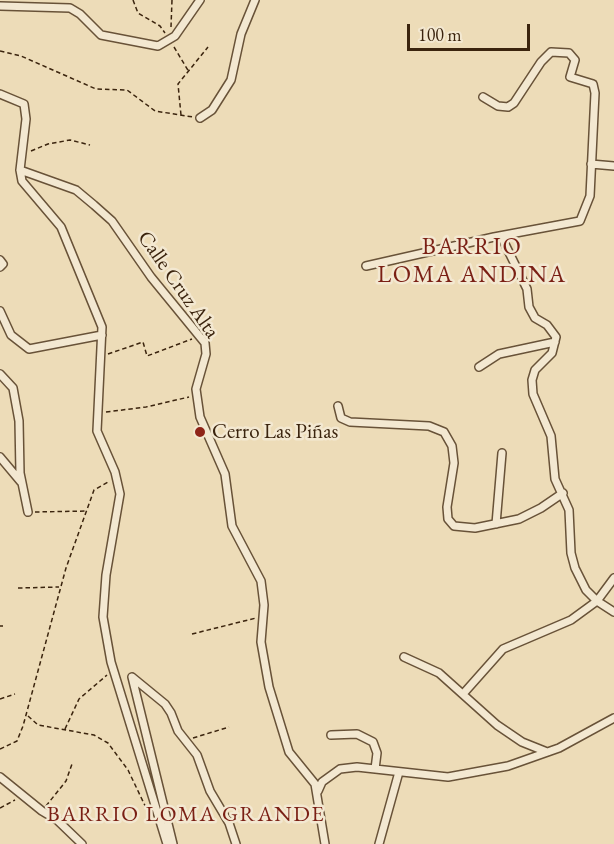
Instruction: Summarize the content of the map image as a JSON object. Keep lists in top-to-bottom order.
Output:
{
  "streets": {
    "street": ["Calle Cruz Alta"]
  },
  "districts": ["BARRIO LOMA ANDINA", "BARRIO LOMA GRANDE"],
  "places": ["Cerro Las Piñas"],
  "scale_bar": "100 m"
}
